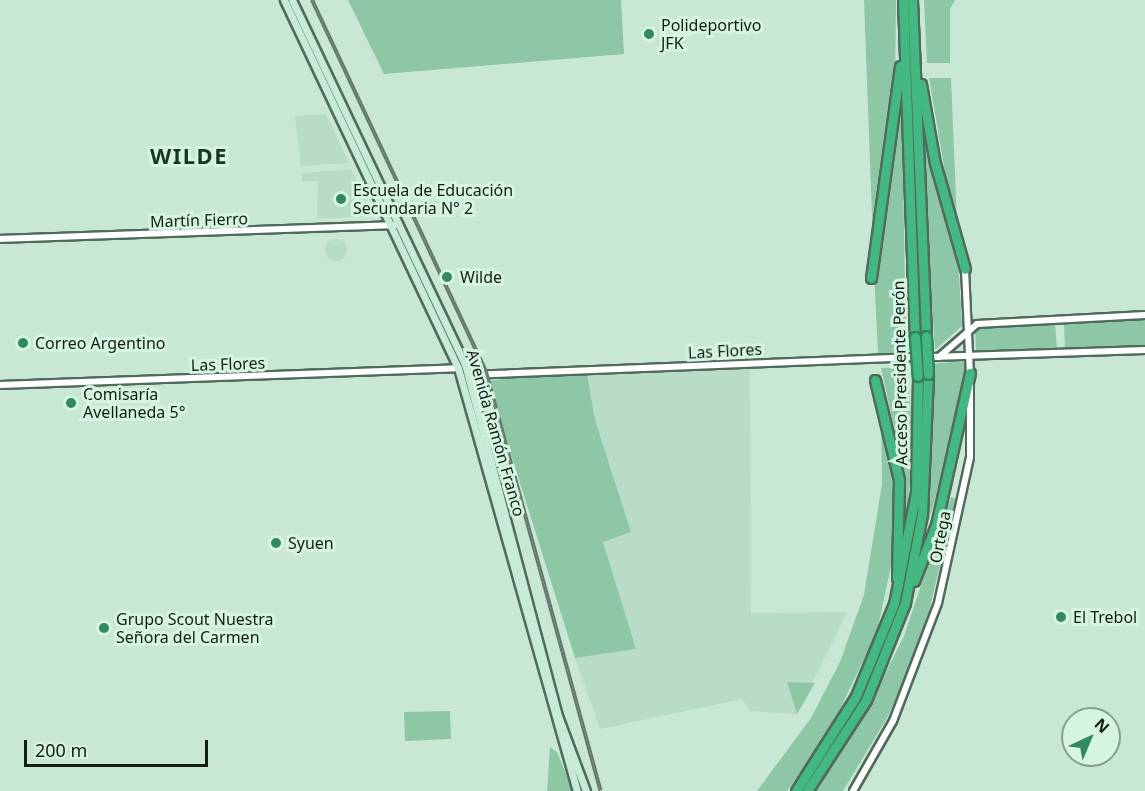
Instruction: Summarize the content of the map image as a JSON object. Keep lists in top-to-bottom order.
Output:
{
  "streets": {
    "highway": ["Acceso Presidente Perón"],
    "main road": ["Avenida Ramón Franco"],
    "street": ["Martín Fierro", "Las Flores", "Ortega"]
  },
  "crossings": [
    ["Martín Fierro", "Avenida Ramón Franco"],
    ["Las Flores", "Avenida Ramón Franco"]
  ],
  "districts": ["WILDE"],
  "places": [
    "Polideportivo JFK",
    "Escuela de Educación Secundaria N° 2",
    "Wilde",
    "Correo Argentino",
    "Comisaría Avellaneda 5°",
    "Syuen",
    "El Trebol",
    "Grupo Scout Nuestra Señora del Carmen"
  ],
  "scale_bar": "200 m",
  "north": "top right"
}
